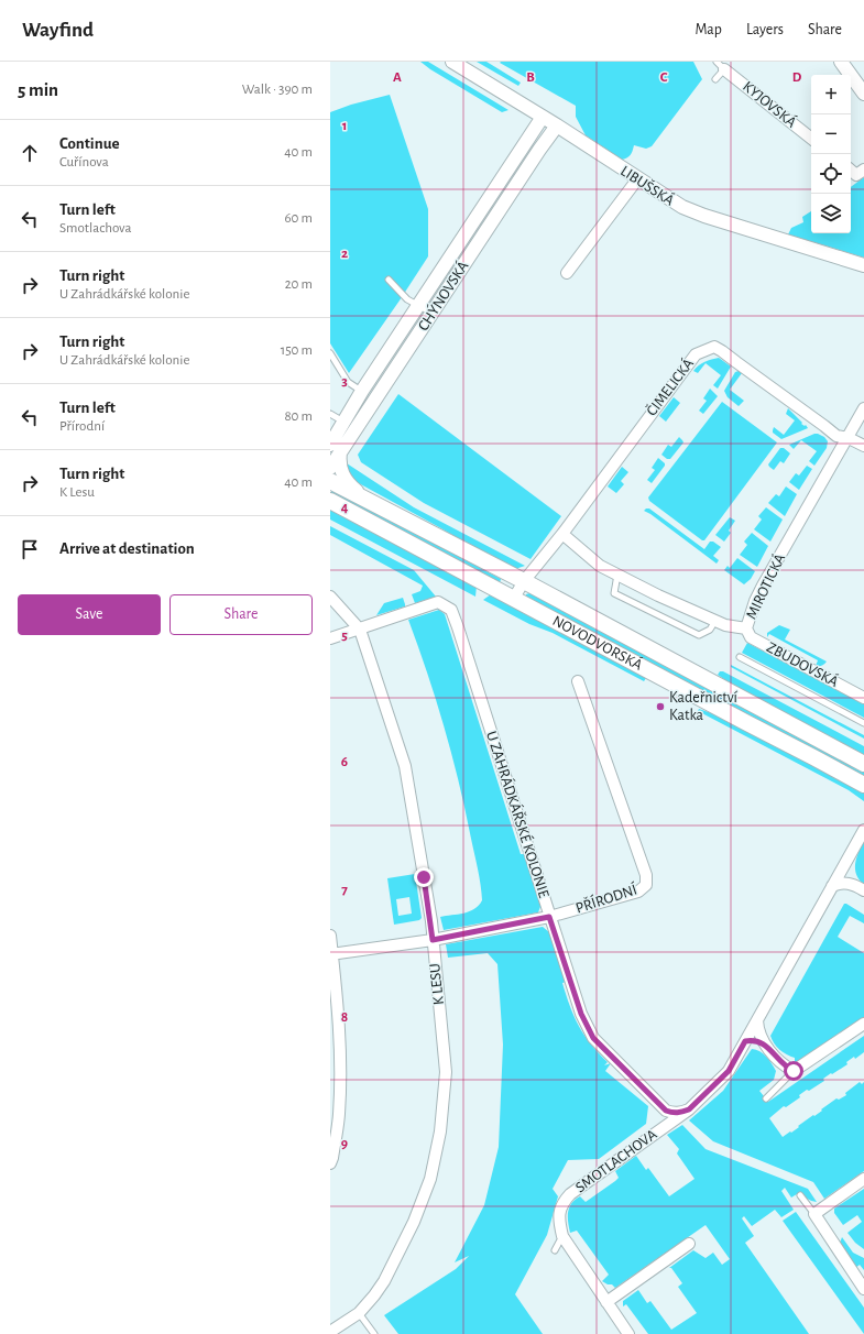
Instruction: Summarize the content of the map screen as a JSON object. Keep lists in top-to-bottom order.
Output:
{
  "streets": {
    "main road": ["NOVODVORSKÁ"],
    "street": [
      "KYJOVSKÁ",
      "LIBUŠSKÁ",
      "CHÝNOVSKÁ",
      "ČIMELICKÁ",
      "MIROTICKÁ",
      "ZBUDOVSKÁ",
      "U ZAHRÁDKÁŘSKÉ KOLONIE",
      "PŘÍRODNÍ",
      "K LESU",
      "SMOTLACHOVA"
    ]
  },
  "crossings": [
    ["LIBUŠSKÁ", "CHÝNOVSKÁ"],
    ["ČIMELICKÁ", "MIROTICKÁ"],
    ["ČIMELICKÁ", "NOVODVORSKÁ"],
    ["MIROTICKÁ", "ZBUDOVSKÁ"],
    ["U ZAHRÁDKÁŘSKÉ KOLONIE", "PŘÍRODNÍ"],
    ["U ZAHRÁDKÁŘSKÉ KOLONIE", "K LESU"],
    ["U ZAHRÁDKÁŘSKÉ KOLONIE", "SMOTLACHOVA"],
    ["PŘÍRODNÍ", "K LESU"]
  ],
  "places": ["Kadeřnictví Katka"],
  "page": {
    "header": "Wayfind",
    "nav": ["Map", "Layers", "Share"],
    "heading": ["5 min", "Walk · 390 m"],
    "map_buttons": ["+", "−"],
    "list": [
      ["Continue", "Cuřínova", "40 m"],
      ["Turn left", "Smotlachova", "60 m"],
      ["Turn right", "U Zahrádkářské kolonie", "20 m"],
      ["Turn right", "U Zahrádkářské kolonie", "150 m"],
      ["Turn left", "Přírodní", "80 m"],
      ["Turn right", "K Lesu", "40 m"],
      "Arrive at destination"
    ],
    "buttons": ["Save", "Share"]
  },
  "grid": {
    "columns": [
      "A",
      "B",
      "C",
      "D"
    ],
    "rows": [
      "1",
      "2",
      "3",
      "4",
      "5",
      "6",
      "7",
      "8",
      "9"
    ]
  }
}
